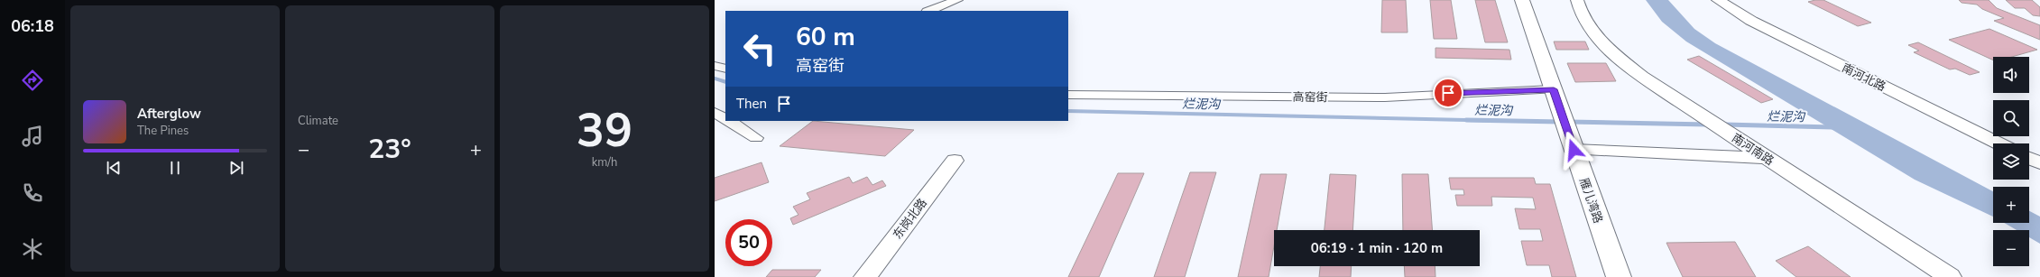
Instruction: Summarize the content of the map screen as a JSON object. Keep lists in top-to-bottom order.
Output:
{
  "streets": {
    "main road": ["雁儿湾路"],
    "street": [
      "南河北路",
      "高窑街",
      "南河南路",
      "东岗北路"
    ]
  },
  "crossings": [
    ["高窑街", "雁儿湾路"]
  ],
  "water": ["烂泥沟"],
  "page": {
    "tabs": "06:18",
    "tile": [
      "Climate",
      ["39", "km/h"]
    ],
    "turn": ["60 m", "高窑街"],
    "map_buttons": ["+", "−"],
    "then": "Then",
    "song": ["Afterglow", "The Pines"],
    "heat": ["−", "23°", "+"],
    "limit": "50",
    "trip": "06:19 · 1 min · 120 m"
  }
}
